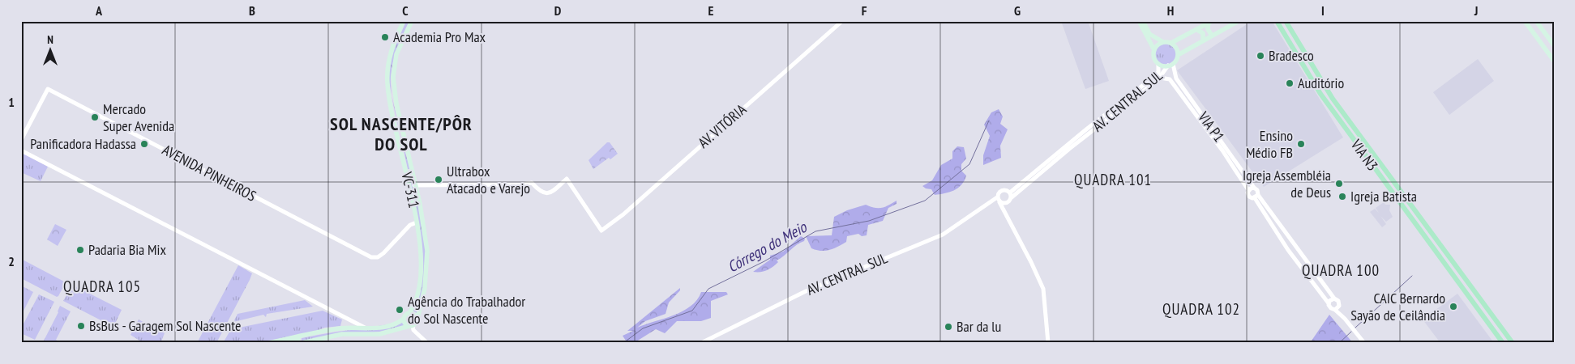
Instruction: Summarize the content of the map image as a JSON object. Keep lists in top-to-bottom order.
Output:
{
  "streets": {
    "main road": ["VIA N3", "VC-311"],
    "street": [
      "AV. CENTRAL SUL",
      "AV. VITÓRIA",
      "VIA P1",
      "AVENIDA PINHEIROS"
    ]
  },
  "crossings": [
    ["AV. CENTRAL SUL", "VIA P1"],
    ["AV. VITÓRIA", "VC-311"],
    ["AVENIDA PINHEIROS", "VC-311"]
  ],
  "districts": [
    "SOL NASCENTE/PÔR DO SOL",
    "QUADRA 101",
    "QUADRA 100",
    "QUADRA 105",
    "QUADRA 102"
  ],
  "water": ["Córrego do Meio"],
  "places": [
    "Academia Pro Max",
    "Bradesco",
    "Auditório",
    "Mercado Super Avenida",
    "Panificadora Hadassa",
    "Ensino Médio FB",
    "Ultrabox Atacado e Varejo",
    "Igreja Assembléia de Deus",
    "Igreja Batista",
    "Padaria Bia Mix",
    "CAIC Bernardo Sayão de Ceilândia",
    "Agência do Trabalhador do Sol Nascente",
    "BsBus - Garagem Sol Nascente",
    "Bar da lu"
  ],
  "north": "top",
  "grid": {
    "columns": [
      "A",
      "B",
      "C",
      "D",
      "E",
      "F",
      "G",
      "H",
      "I",
      "J"
    ],
    "rows": ["1", "2"]
  }
}
